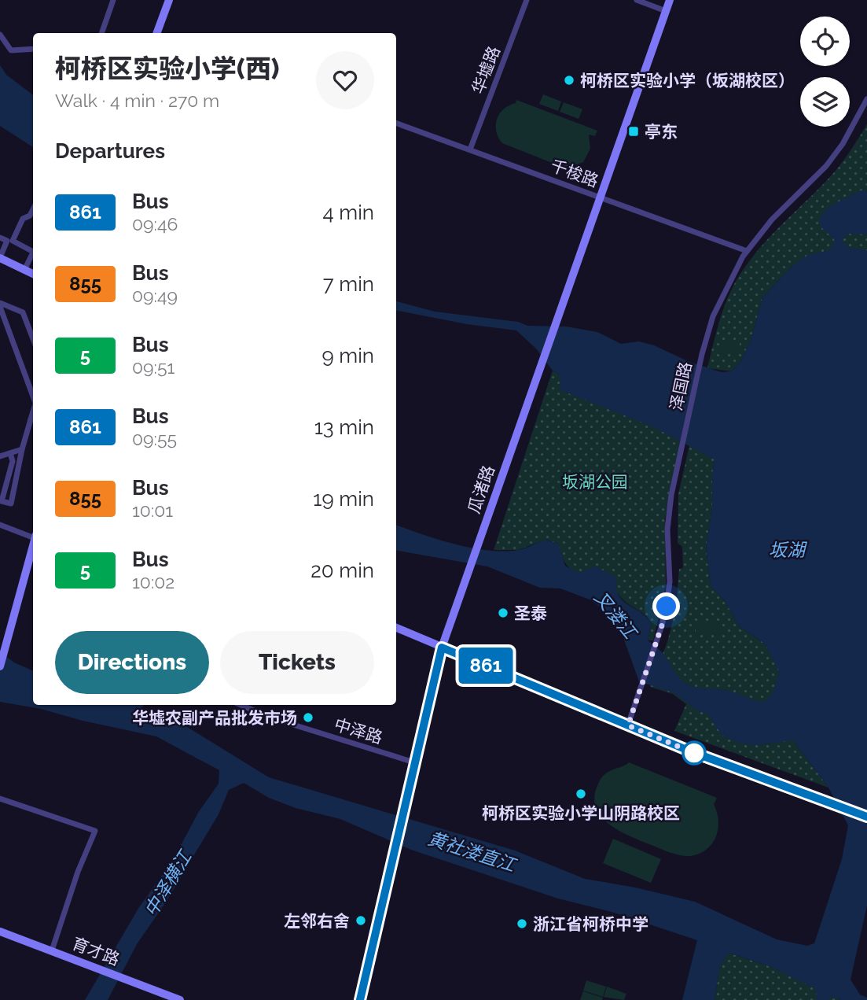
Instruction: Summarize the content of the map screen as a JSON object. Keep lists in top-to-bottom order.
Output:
{
  "streets": {
    "street": [
      "华墟路",
      "千梭路",
      "泽国路",
      "瓜渚路",
      "中泽路",
      "育才路"
    ]
  },
  "crossings": [
    ["华墟路", "千梭路"],
    ["千梭路", "泽国路"],
    ["千梭路", "瓜渚路"],
    ["瓜渚路", "中泽路"]
  ],
  "water": [
    "坂湖",
    "叉溇江",
    "黄社溇直江",
    "中泽横江"
  ],
  "parks": ["坂湖公园"],
  "places": {
    "other": [
      "柯桥区实验小学（坂湖校区）",
      "圣泰",
      "华墟农副产品批发市场",
      "柯桥区实验小学山阴路校区",
      "左邻右舍",
      "浙江省柯桥中学"
    ],
    "transit": ["亭东"]
  },
  "lines": ["bus line 861"],
  "page": {
    "on_map": "861",
    "heading": [
      ["柯桥区实验小学(西)", "Walk · 4 min · 270 m"],
      "Departures"
    ],
    "list": [
      {
        "mark": "861",
        "name": "Bus",
        "note": "09:46",
        "value": "4 min"
      },
      {
        "mark": "855",
        "name": "Bus",
        "note": "09:49",
        "value": "7 min"
      },
      {
        "mark": "5",
        "name": "Bus",
        "note": "09:51",
        "value": "9 min"
      },
      {
        "mark": "861",
        "name": "Bus",
        "note": "09:55",
        "value": "13 min"
      },
      {
        "mark": "855",
        "name": "Bus",
        "note": "10:01",
        "value": "19 min"
      },
      {
        "mark": "5",
        "name": "Bus",
        "note": "10:02",
        "value": "20 min"
      }
    ],
    "buttons": ["Directions", "Tickets"]
  }
}
